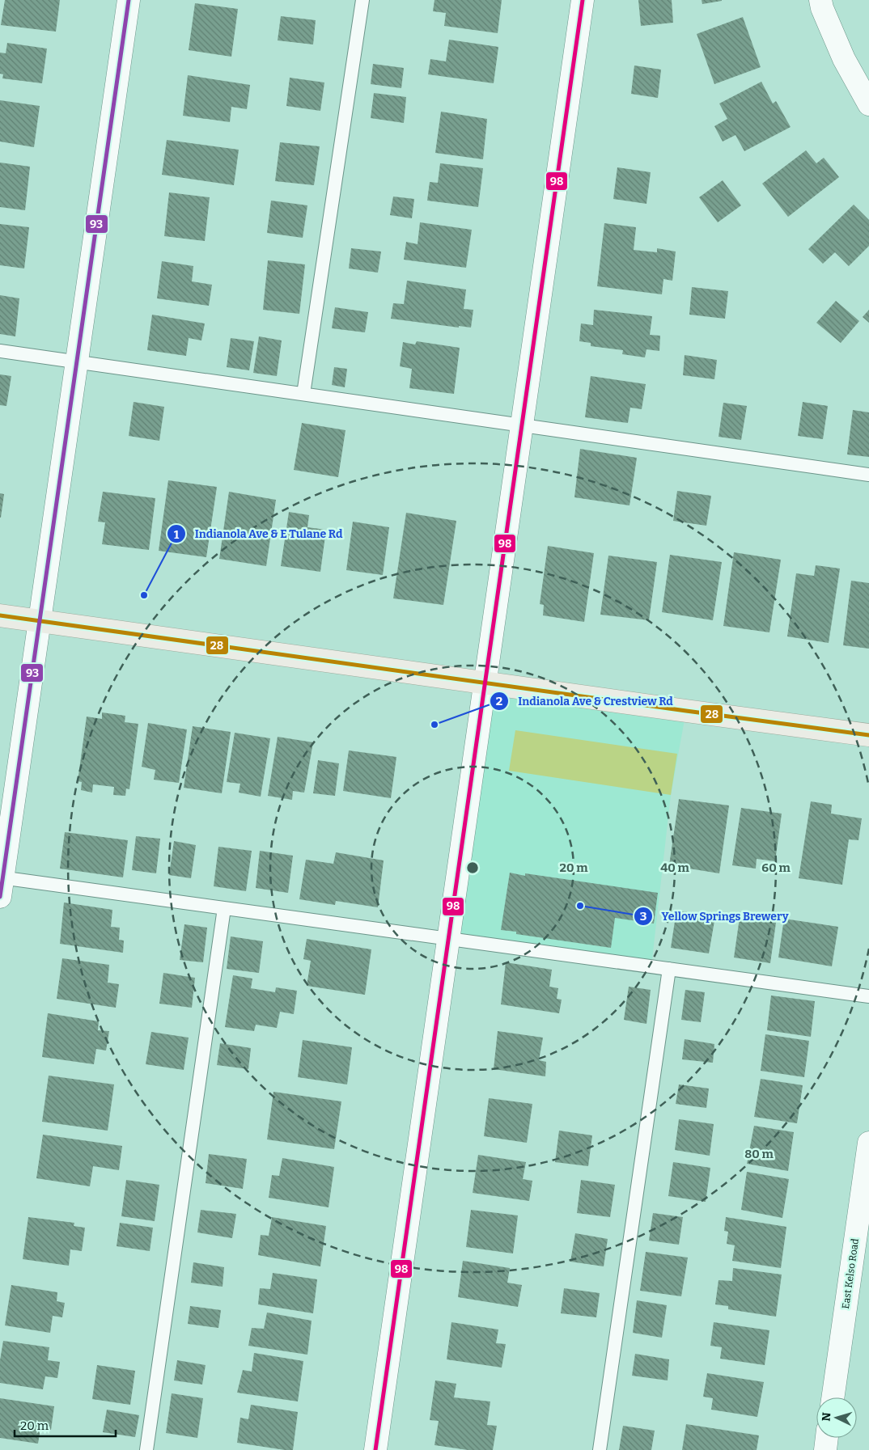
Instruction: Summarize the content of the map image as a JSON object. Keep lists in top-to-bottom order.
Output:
{
  "streets": {
    "street": ["East Kelso Road"]
  },
  "places": ["Indianola Ave & E Tulane Rd", "Indianola Ave & Crestview Rd", "Yellow Springs Brewery"],
  "lines": ["transit line 93", "transit line 98", "transit line 28"],
  "scale_bar": "20 m",
  "north": "left",
  "rings": [
    "20 m",
    "40 m",
    "60 m",
    "80 m"
  ]
}
